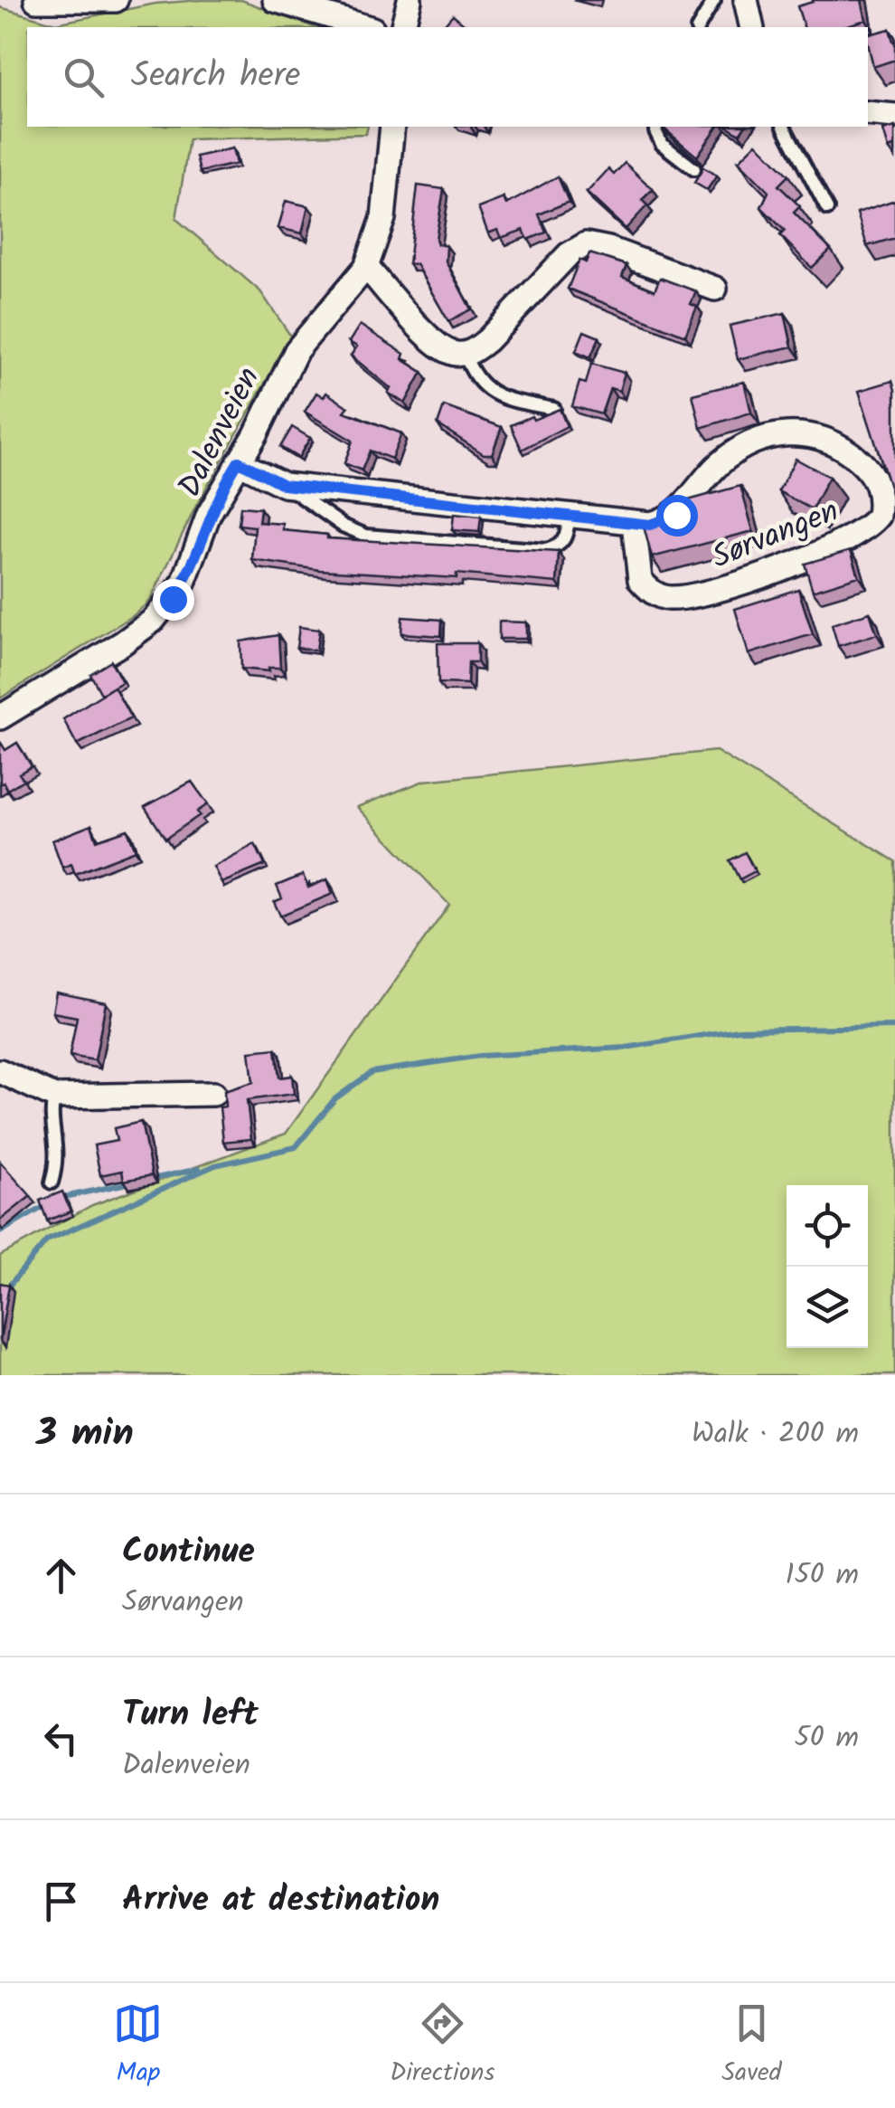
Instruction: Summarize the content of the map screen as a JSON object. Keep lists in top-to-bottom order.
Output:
{
  "streets": {
    "street": ["Dalenveien", "Sørvangen"]
  },
  "crossings": [
    ["Dalenveien", "Sørvangen"]
  ],
  "page": {
    "search": "Search here",
    "heading": ["3 min", "Walk · 200 m"],
    "list": [
      ["Continue", "Sørvangen", "150 m"],
      ["Turn left", "Dalenveien", "50 m"],
      "Arrive at destination"
    ],
    "nav": ["Map", "Directions", "Saved"]
  }
}
